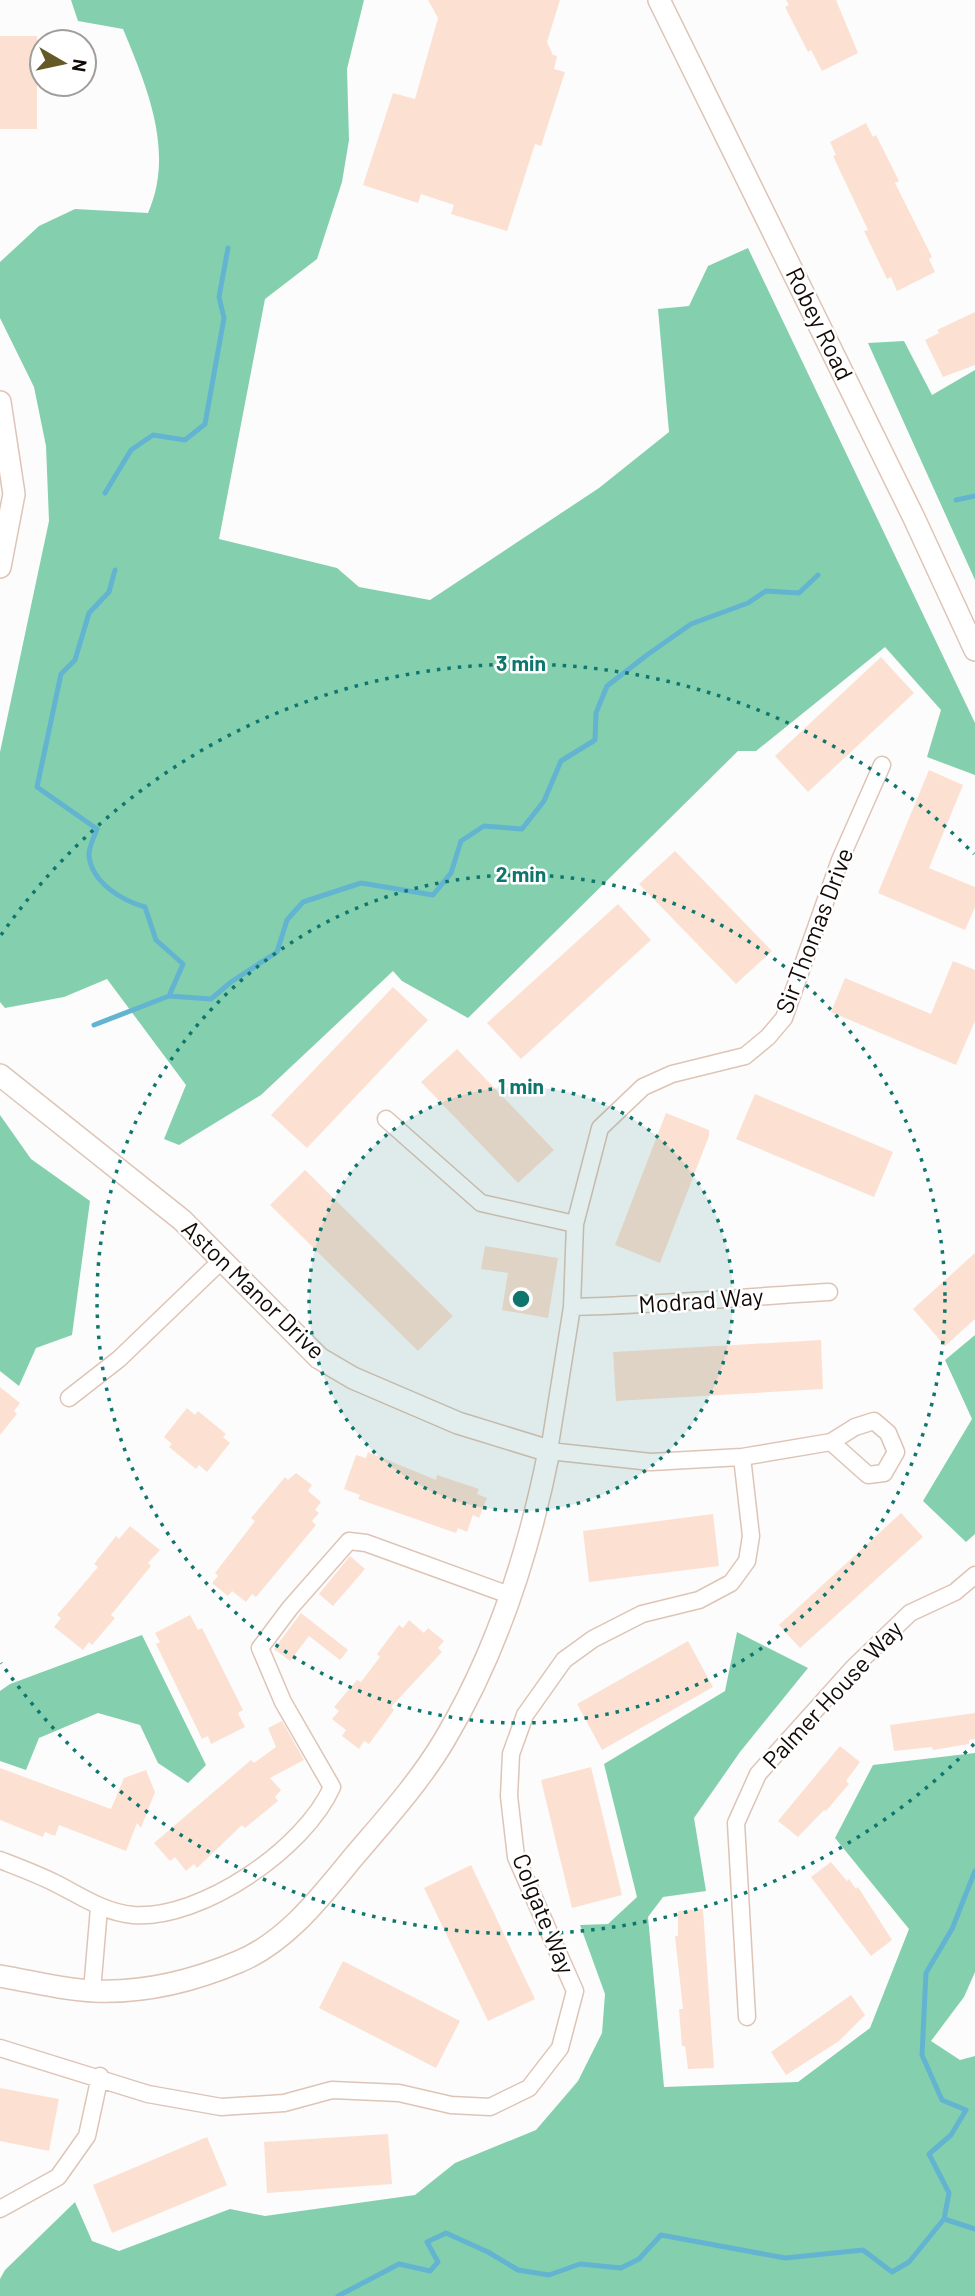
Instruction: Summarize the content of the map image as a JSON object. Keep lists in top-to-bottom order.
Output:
{
  "streets": {
    "street": [
      "Robey Road",
      "Sir Thomas Drive",
      "Aston Manor Drive",
      "Modrad Way",
      "Palmer House Way",
      "Colgate Way"
    ]
  },
  "crossings": [
    ["Sir Thomas Drive", "Aston Manor Drive"],
    ["Sir Thomas Drive", "Modrad Way"],
    ["Aston Manor Drive", "Colgate Way"]
  ],
  "north": "right",
  "rings": ["3 min", "2 min", "1 min"]
}
